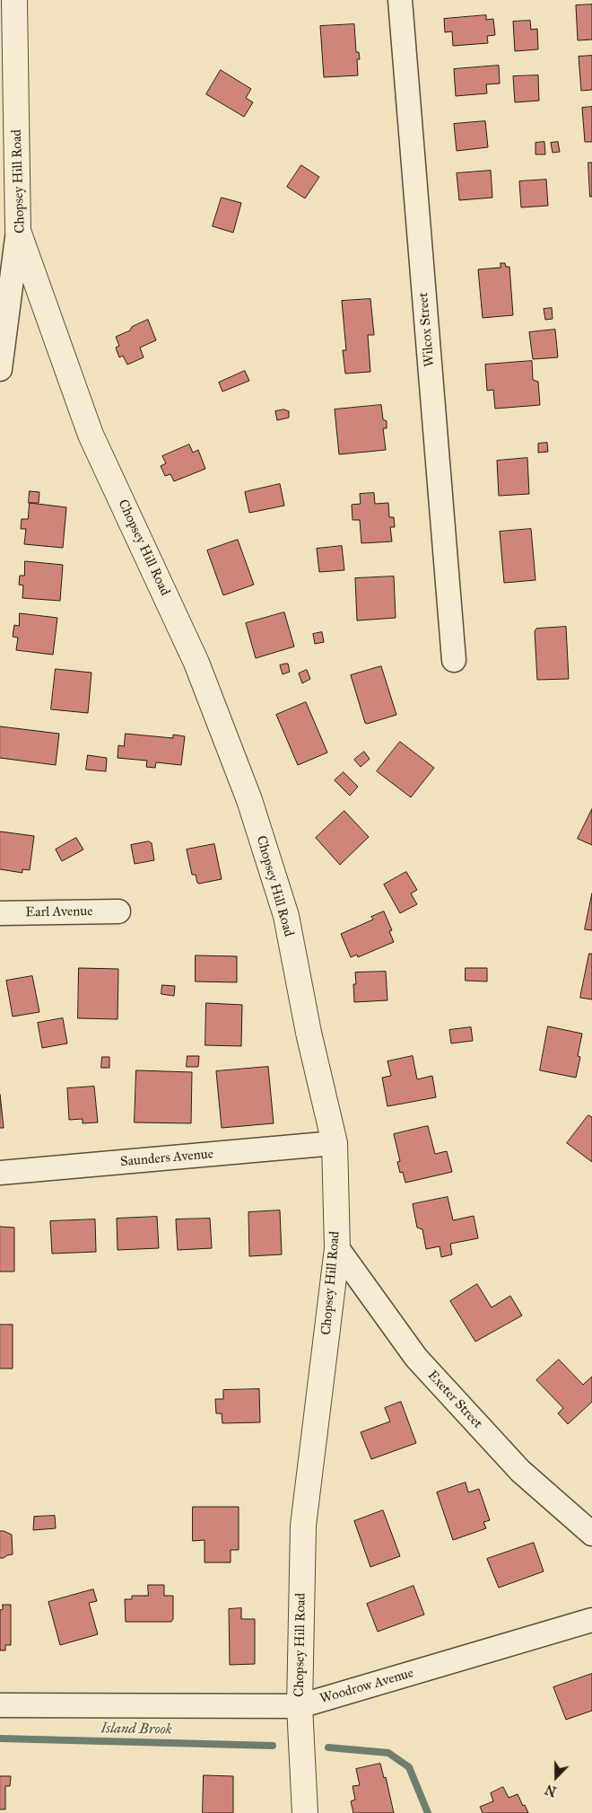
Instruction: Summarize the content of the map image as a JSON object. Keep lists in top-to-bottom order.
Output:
{
  "streets": {
    "street": [
      "Chopsey Hill Road",
      "Wilcox Street",
      "Earl Avenue",
      "Saunders Avenue",
      "Exeter Street",
      "Woodrow Avenue"
    ]
  },
  "crossings": [
    ["Chopsey Hill Road", "Saunders Avenue"],
    ["Chopsey Hill Road", "Exeter Street"],
    ["Chopsey Hill Road", "Woodrow Avenue"]
  ],
  "water": ["Island Brook"],
  "north": "bottom"
}
